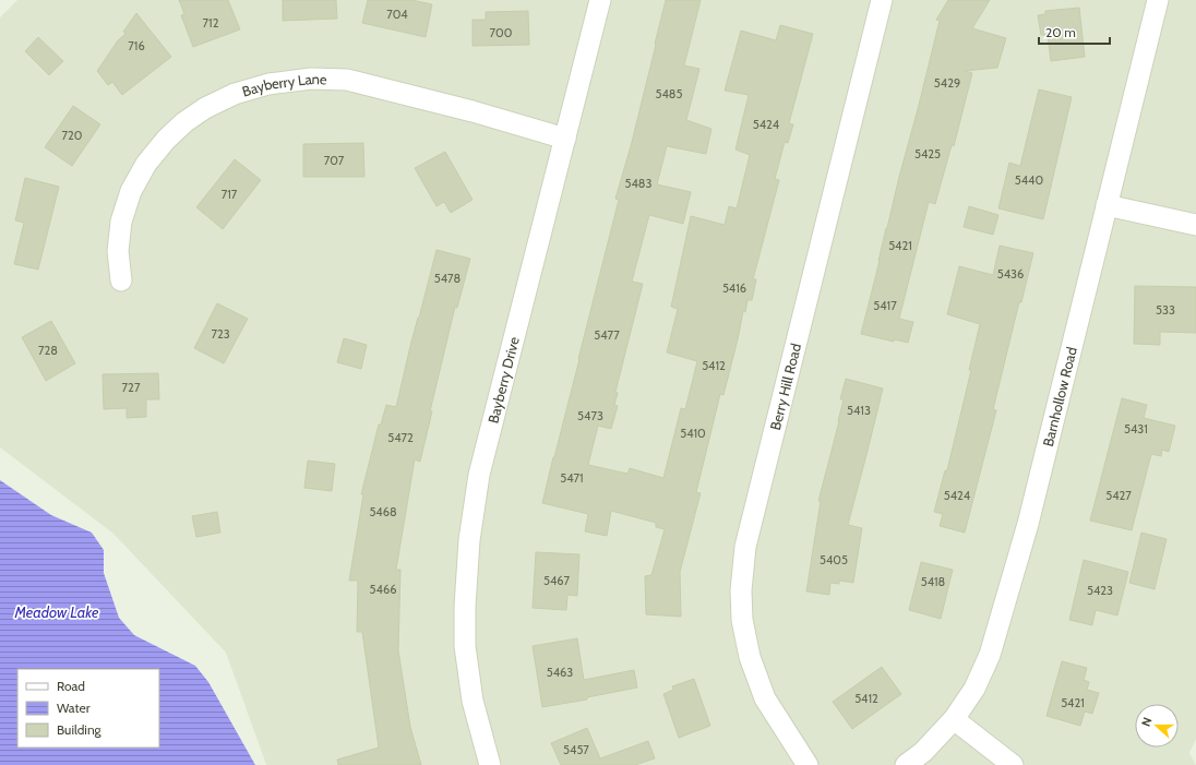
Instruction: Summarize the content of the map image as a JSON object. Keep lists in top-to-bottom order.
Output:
{
  "streets": {
    "street": [
      "Bayberry Lane",
      "Bayberry Drive",
      "Berry Hill Road",
      "Barnhollow Road"
    ]
  },
  "crossings": [
    ["Bayberry Lane", "Bayberry Drive"]
  ],
  "water": ["Meadow Lake"],
  "house_numbers": [
    "704",
    "712",
    "700",
    "716",
    "5429",
    "5485",
    "5424",
    "720",
    "5425",
    "707",
    "5440",
    "5483",
    "717",
    "5421",
    "5436",
    "5478",
    "5416",
    "5417",
    "533",
    "723",
    "5477",
    "728",
    "5412",
    "727",
    "5413",
    "5473",
    "5431",
    "5410",
    "5472",
    "5471",
    "5424",
    "5427",
    "5468",
    "5405",
    "5467",
    "5418",
    "5466",
    "5423",
    "5463",
    "5412",
    "5421",
    "5457"
  ],
  "legend": ["Road", "Water", "Building"],
  "scale_bar": "20 m",
  "north": "left"
}
